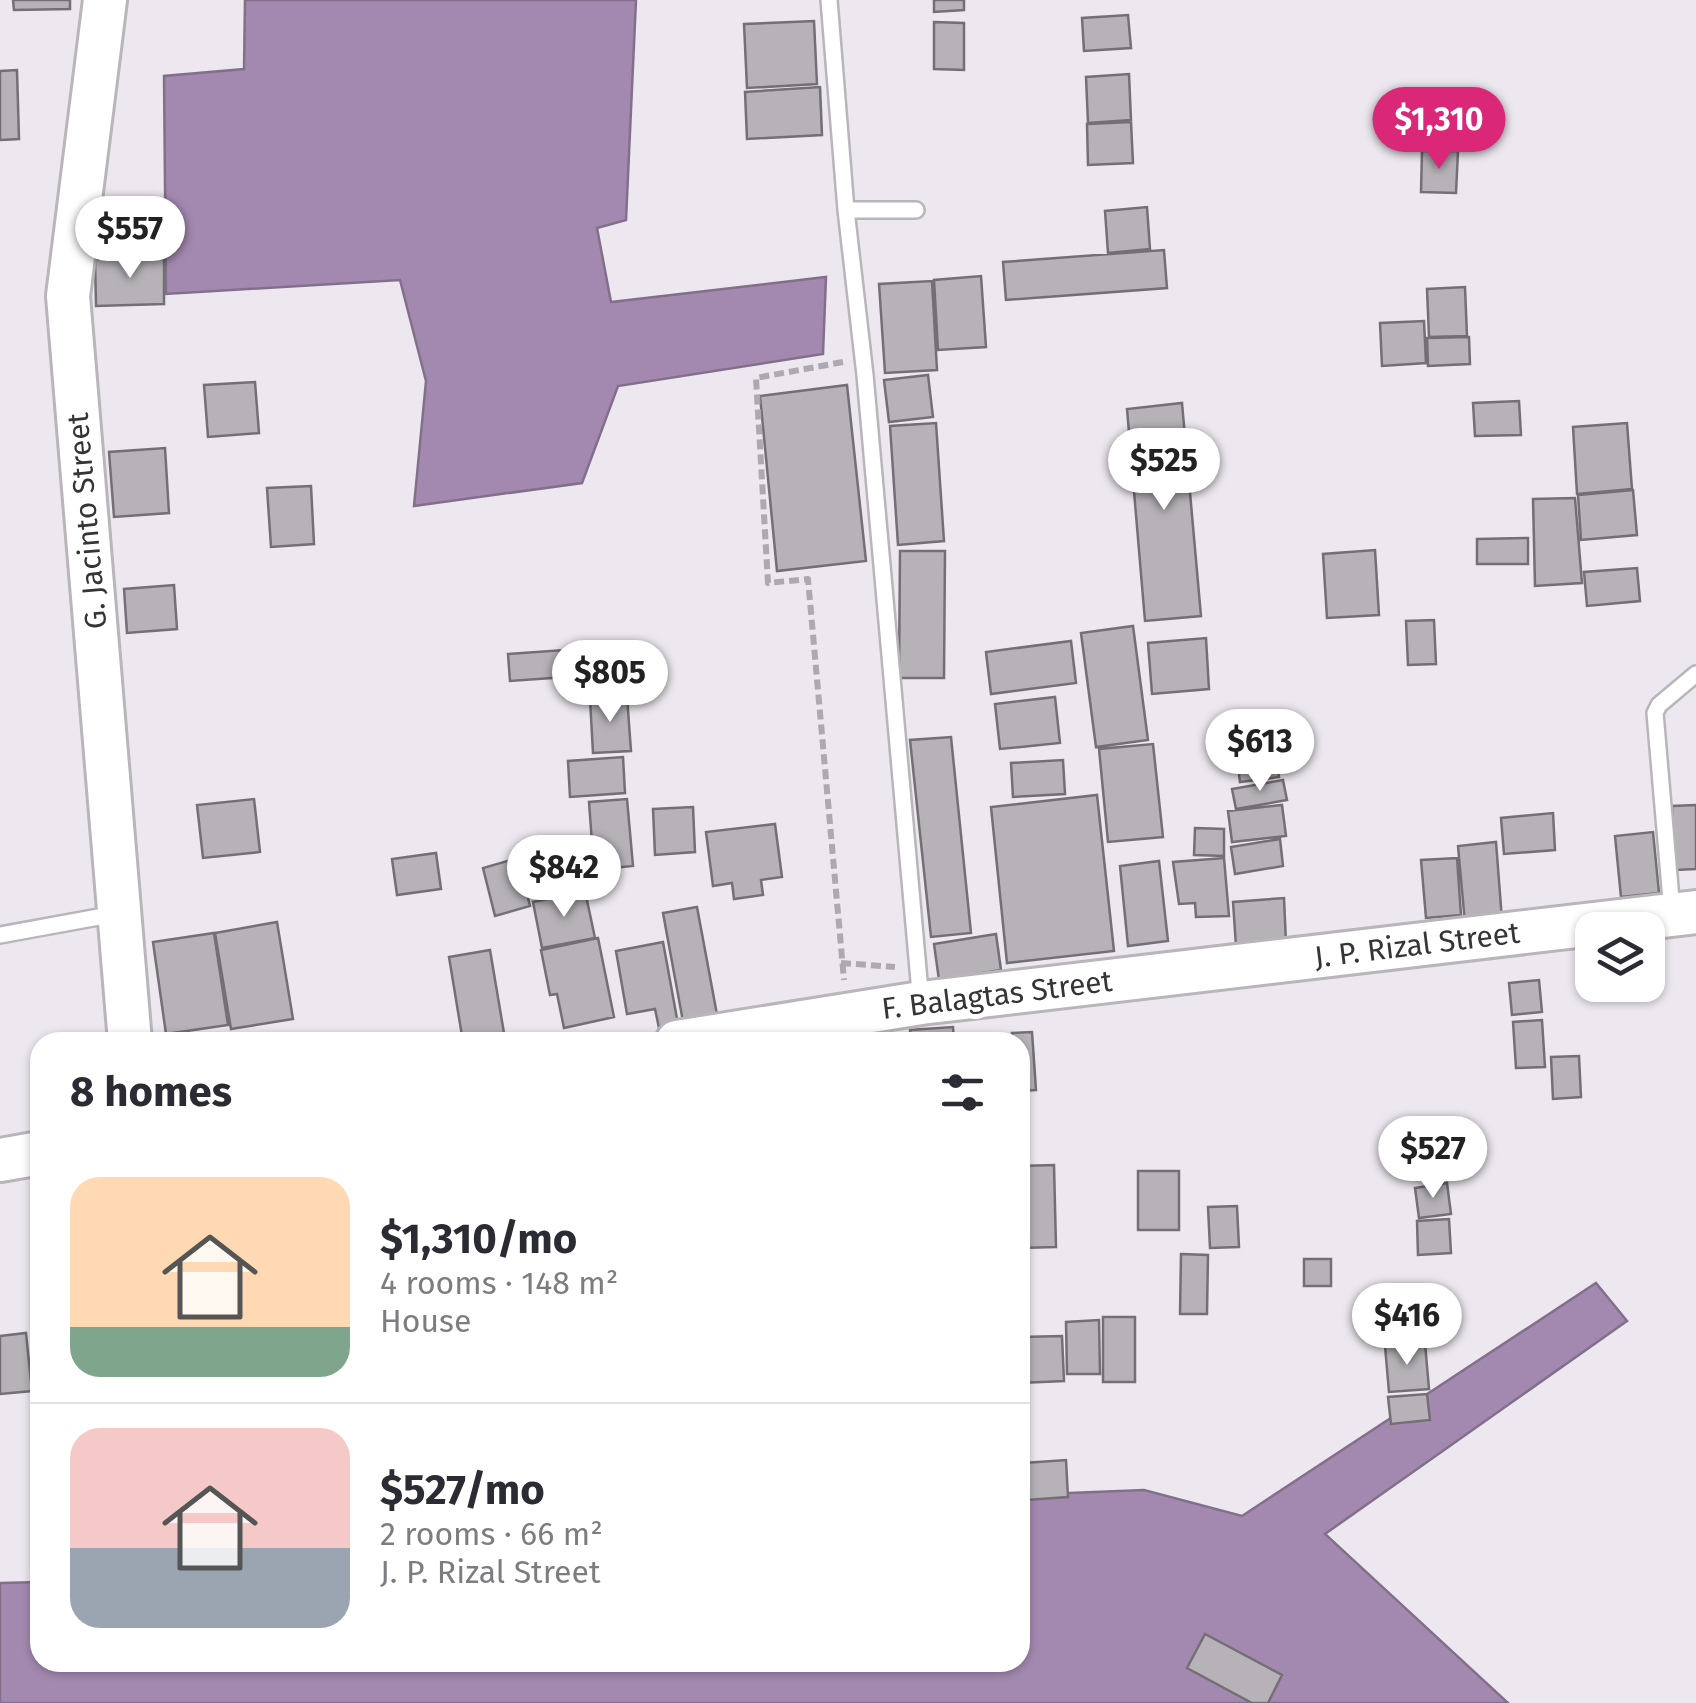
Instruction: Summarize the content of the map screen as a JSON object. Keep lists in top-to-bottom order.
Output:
{
  "streets": {
    "main road": ["G. Jacinto Street", "J. P. Rizal Street", "F. Balagtas Street"]
  },
  "crossings": [
    ["J. P. Rizal Street", "F. Balagtas Street"]
  ],
  "page": {
    "price": [
      "$1,310",
      "$557",
      "$525",
      "$805",
      "$613",
      "$842",
      "$527",
      "$416"
    ],
    "heading": "8 homes",
    "list": [
      {
        "name": "$1,310/mo",
        "note": "4 rooms · 148 m² · House"
      },
      {
        "name": "$527/mo",
        "note": "2 rooms · 66 m² · J. P. Rizal Street"
      }
    ]
  }
}
